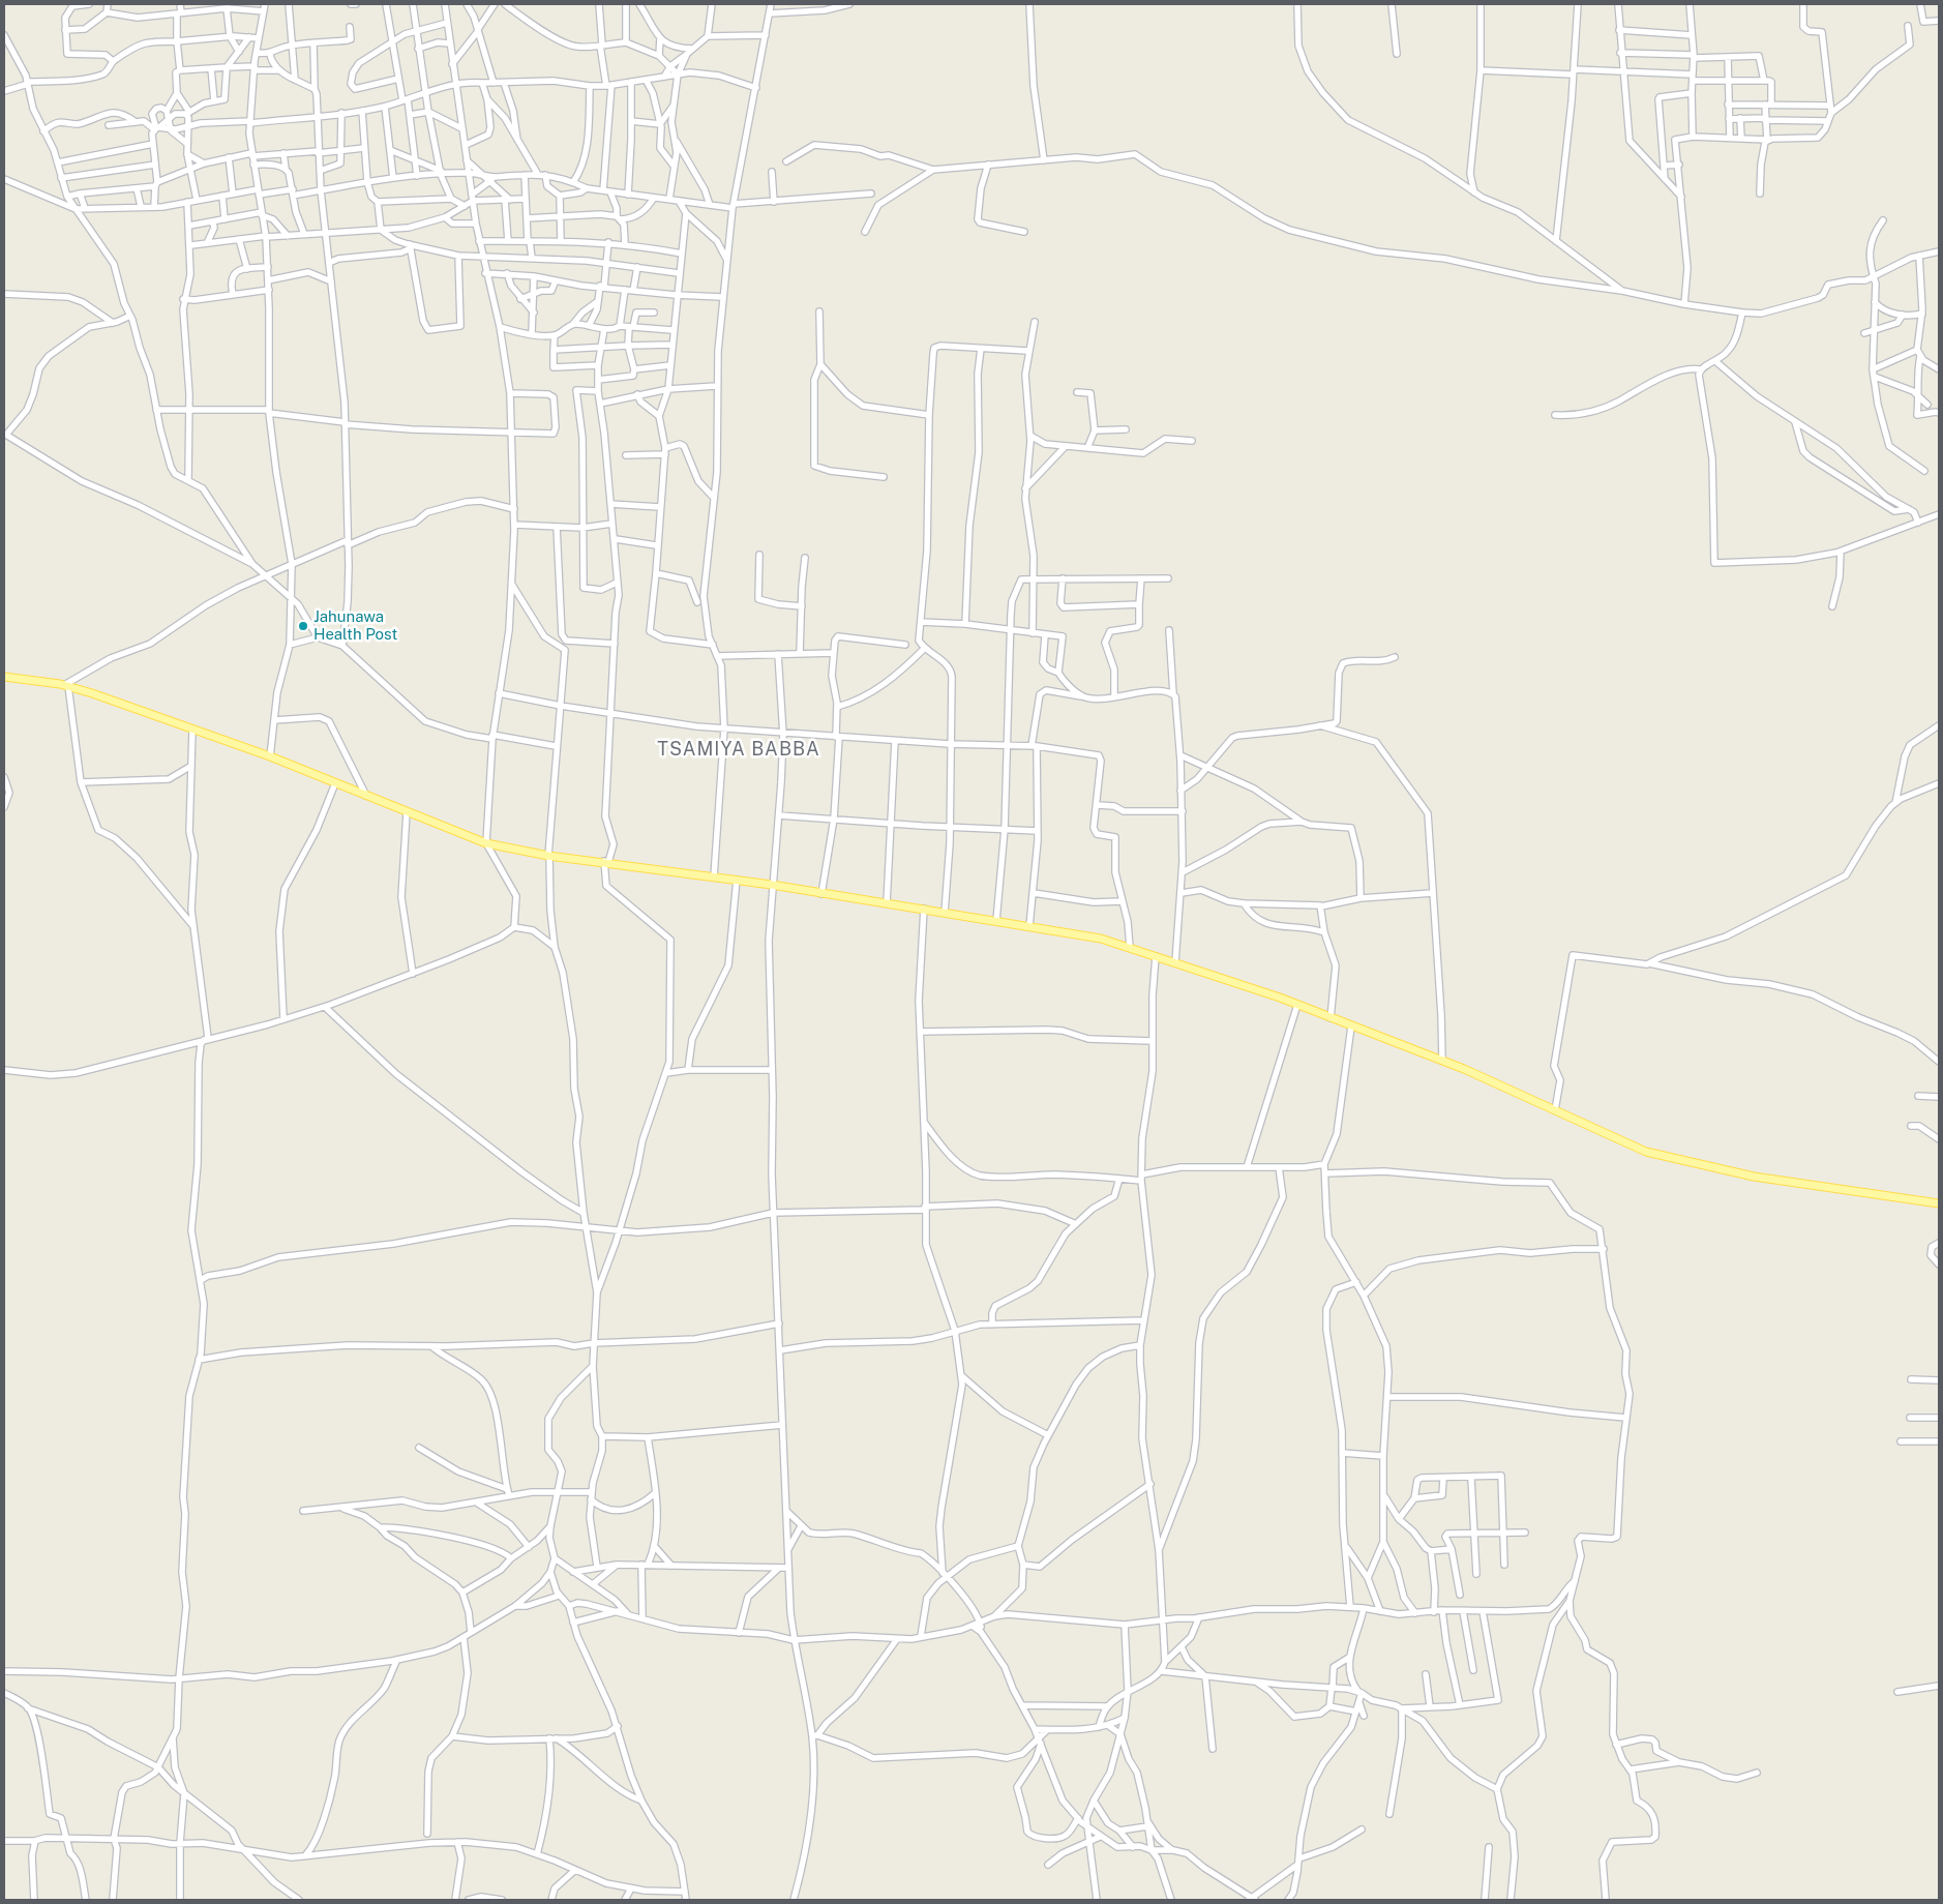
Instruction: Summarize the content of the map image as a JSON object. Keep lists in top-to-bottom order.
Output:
{
  "districts": ["TSAMIYA BABBA"],
  "places": ["Jahunawa Health Post"]
}
